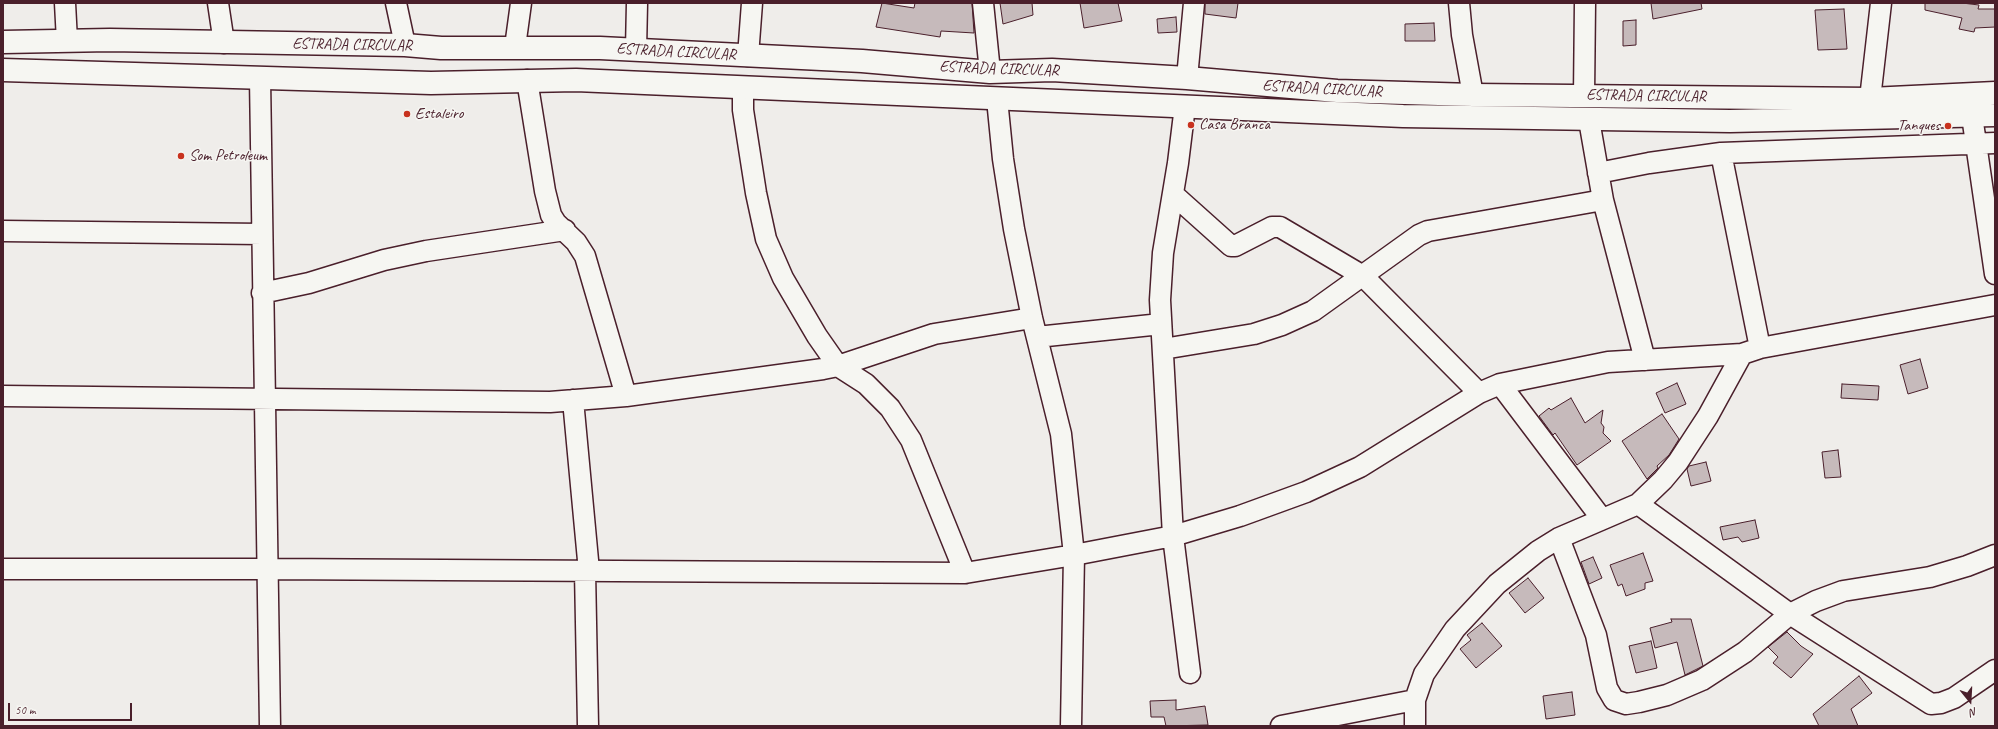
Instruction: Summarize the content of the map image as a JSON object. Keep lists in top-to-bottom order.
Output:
{
  "streets": {
    "main road": ["ESTRADA CIRCULAR"]
  },
  "places": [
    "Estaleiro",
    "Casa Branca",
    "Tanques",
    "Som Petroleum"
  ],
  "scale_bar": "50 m",
  "north": "bottom"
}
